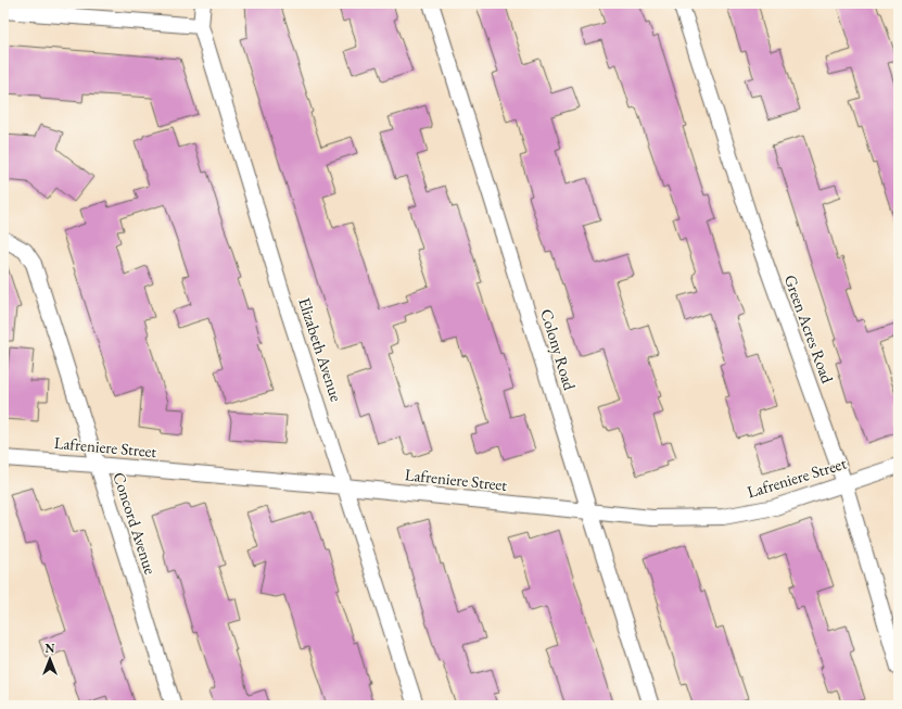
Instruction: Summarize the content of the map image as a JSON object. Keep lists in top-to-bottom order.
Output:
{
  "streets": {
    "street": [
      "Green Acres Road",
      "Elizabeth Avenue",
      "Colony Road",
      "Lafreniere Street",
      "Concord Avenue"
    ]
  },
  "crossings": [
    ["Green Acres Road", "Lafreniere Street"],
    ["Elizabeth Avenue", "Lafreniere Street"],
    ["Colony Road", "Lafreniere Street"],
    ["Lafreniere Street", "Concord Avenue"]
  ],
  "north": "top"
}
